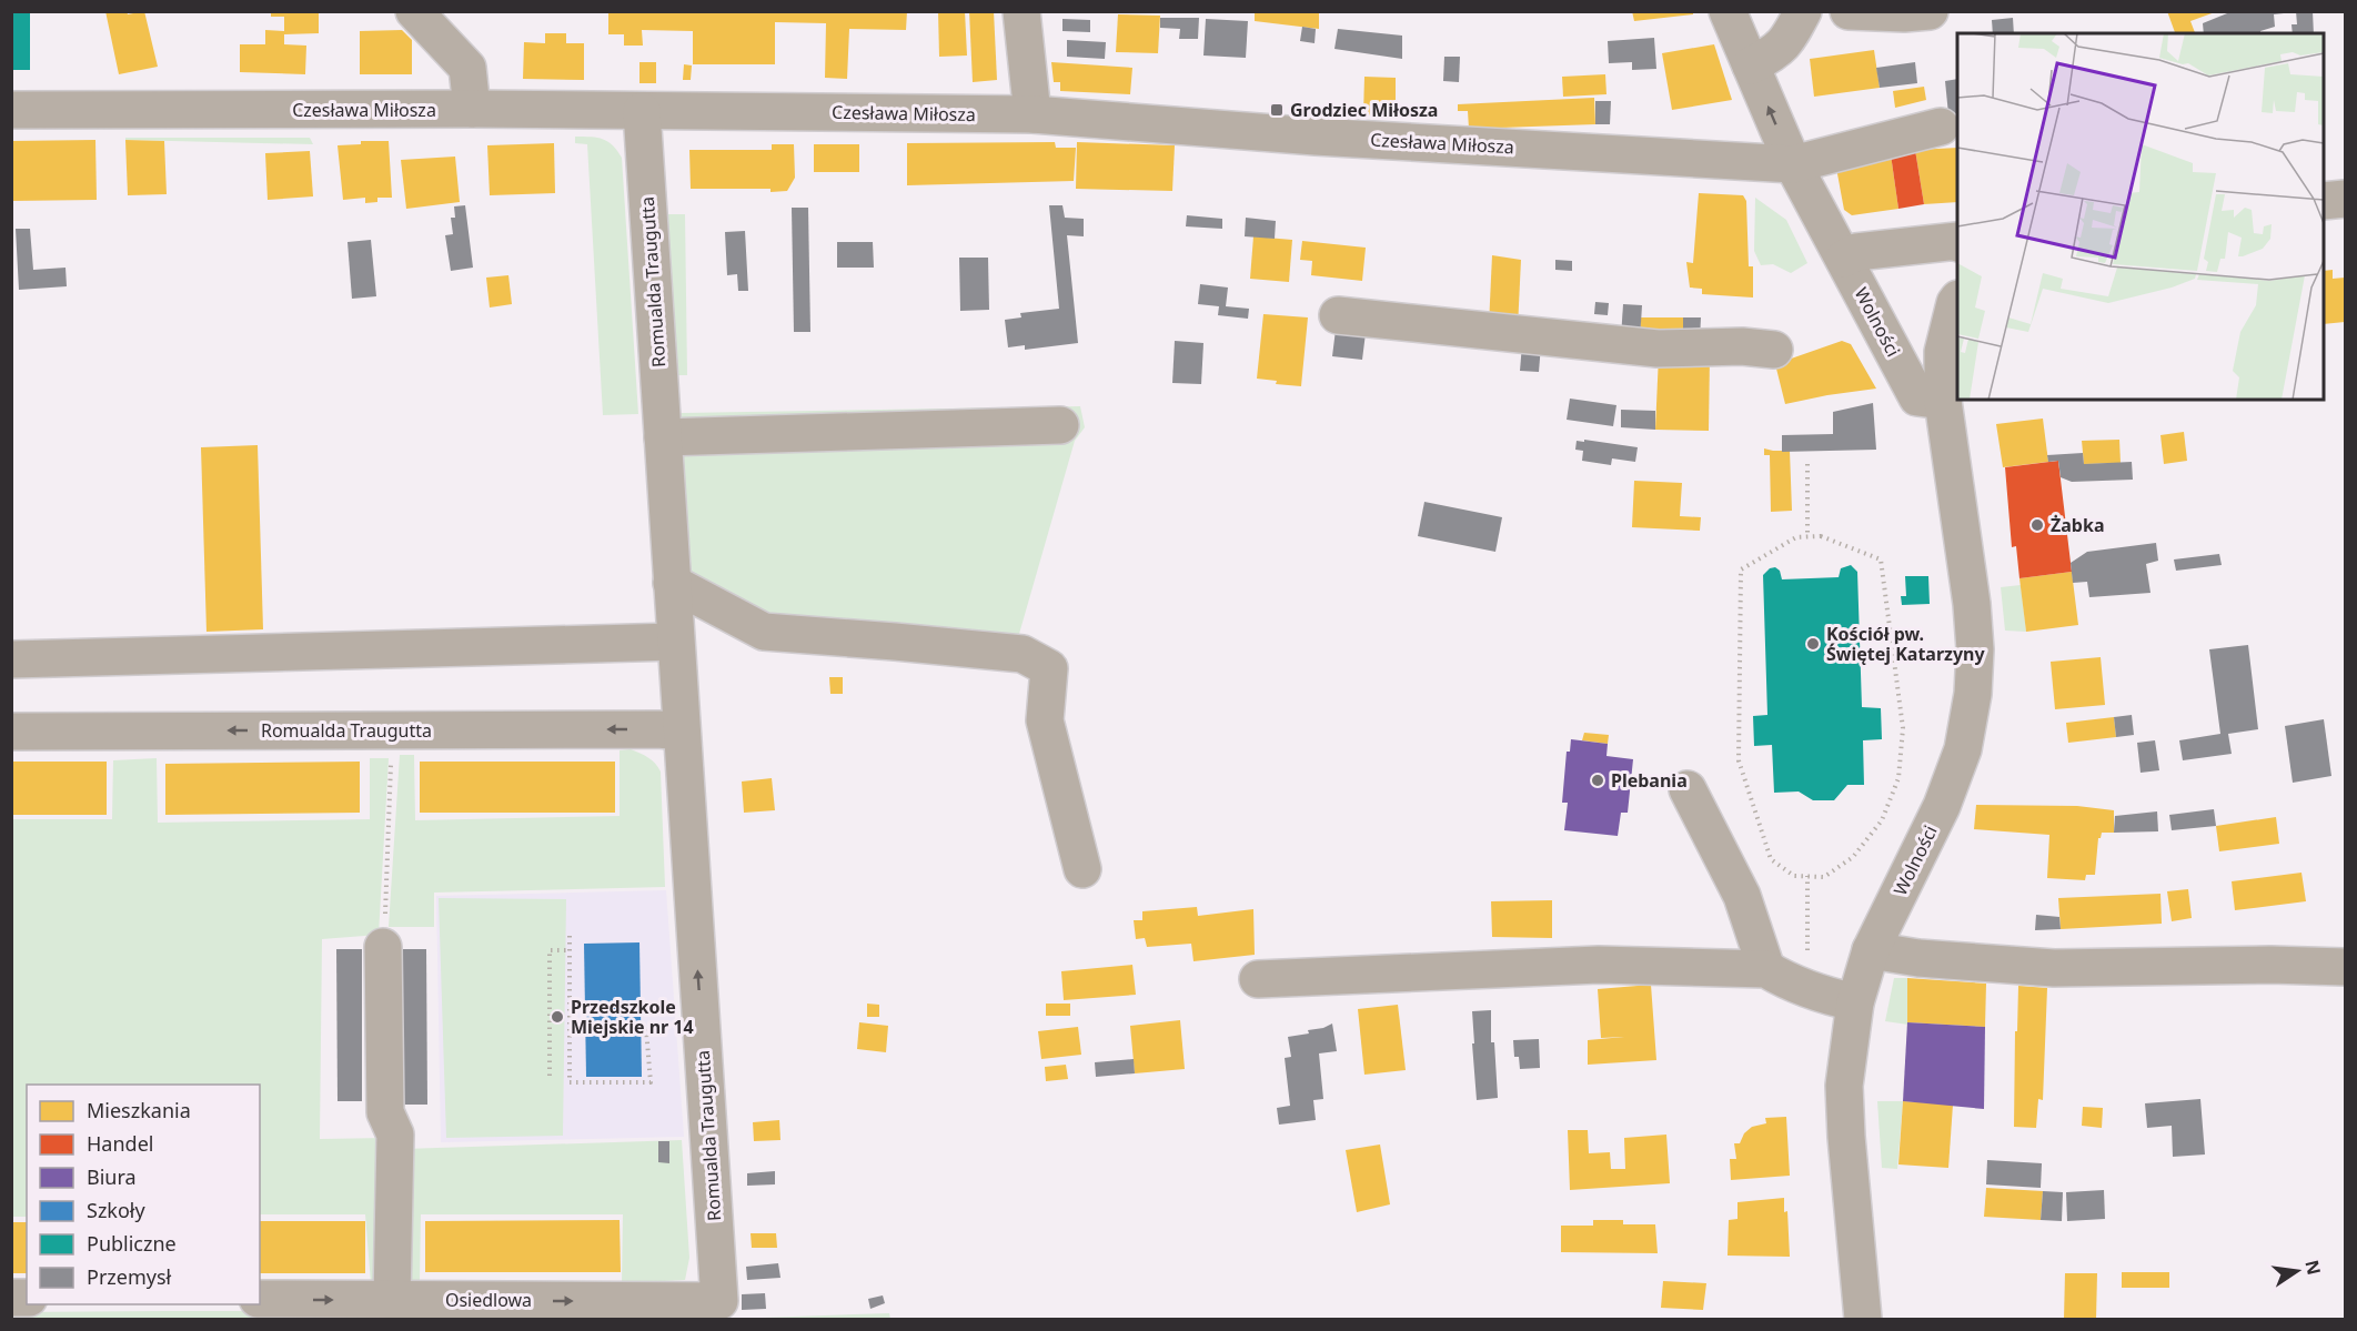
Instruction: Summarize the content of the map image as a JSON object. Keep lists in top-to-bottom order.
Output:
{
  "streets": {
    "street": [
      "Czesława Miłosza",
      "Romualda Traugutta",
      "Wolności",
      "Osiedlowa"
    ]
  },
  "crossings": [
    ["Czesława Miłosza", "Romualda Traugutta"],
    ["Romualda Traugutta", "Osiedlowa"]
  ],
  "one_way": ["Osiedlowa"],
  "places": {
    "transit": ["Grodziec Miłosza"],
    "other": [
      "Żabka",
      "Kościół pw. Świętej Katarzyny",
      "Plebania",
      "Przedszkole Miejskie nr 14"
    ]
  },
  "legend": [
    "Mieszkania",
    "Handel",
    "Biura",
    "Szkoły",
    "Publiczne",
    "Przemysł"
  ],
  "north": "right"
}
